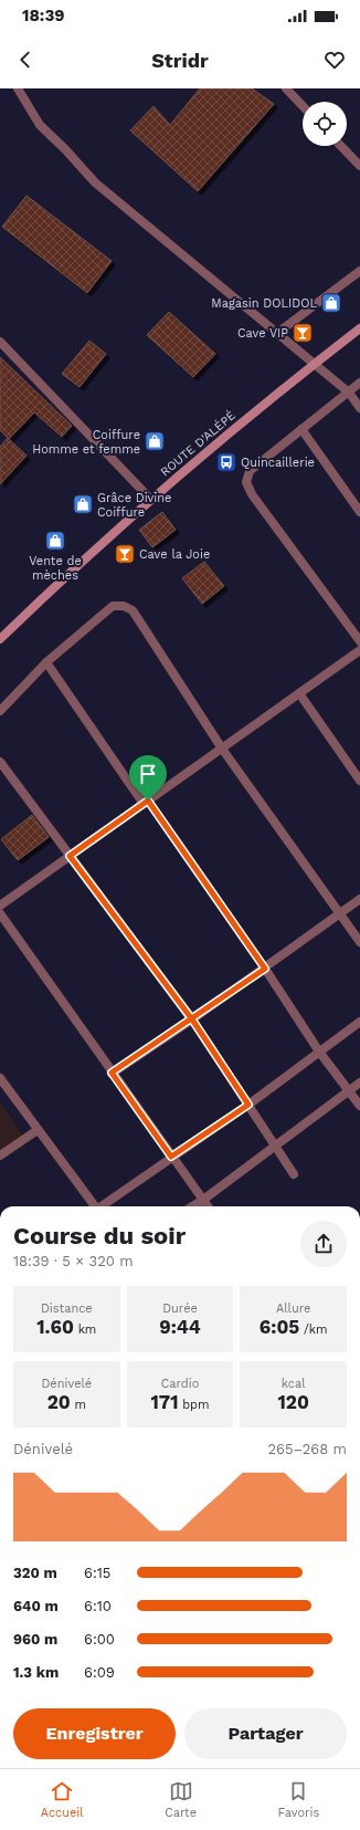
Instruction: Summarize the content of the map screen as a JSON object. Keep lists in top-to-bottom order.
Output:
{
  "streets": {
    "main road": ["ROUTE D'ALÉPÉ"]
  },
  "places": {
    "shop": [
      "Magasin DOLIDOL",
      "Coiffure Homme et femme",
      "Grâce Divine Coiffure",
      "Vente de mèches"
    ],
    "bar": ["Cave VIP", "Cave la Joie"],
    "bus stop": ["Quincaillerie"]
  },
  "page": {
    "status": "18:39",
    "header": "Stridr",
    "heading": ["Course du soir", "18:39 · 5 × 320 m"],
    "stats": [
      ["Distance", "1.60 km"],
      ["Durée", "9:44"],
      ["Allure", "6:05 /km"],
      ["Dénivelé", "20 m"],
      ["Cardio", "171 bpm"],
      ["kcal", "120"]
    ],
    "chart": ["Dénivelé", "265–268 m"],
    "list": [
      {
        "name": "320 m",
        "note": "6:15"
      },
      {
        "name": "640 m",
        "note": "6:10"
      },
      {
        "name": "960 m",
        "note": "6:00"
      },
      {
        "name": "1.3 km",
        "note": "6:09"
      }
    ],
    "buttons": ["Enregistrer", "Partager"],
    "tabs": ["Accueil", "Carte", "Favoris"]
  }
}
